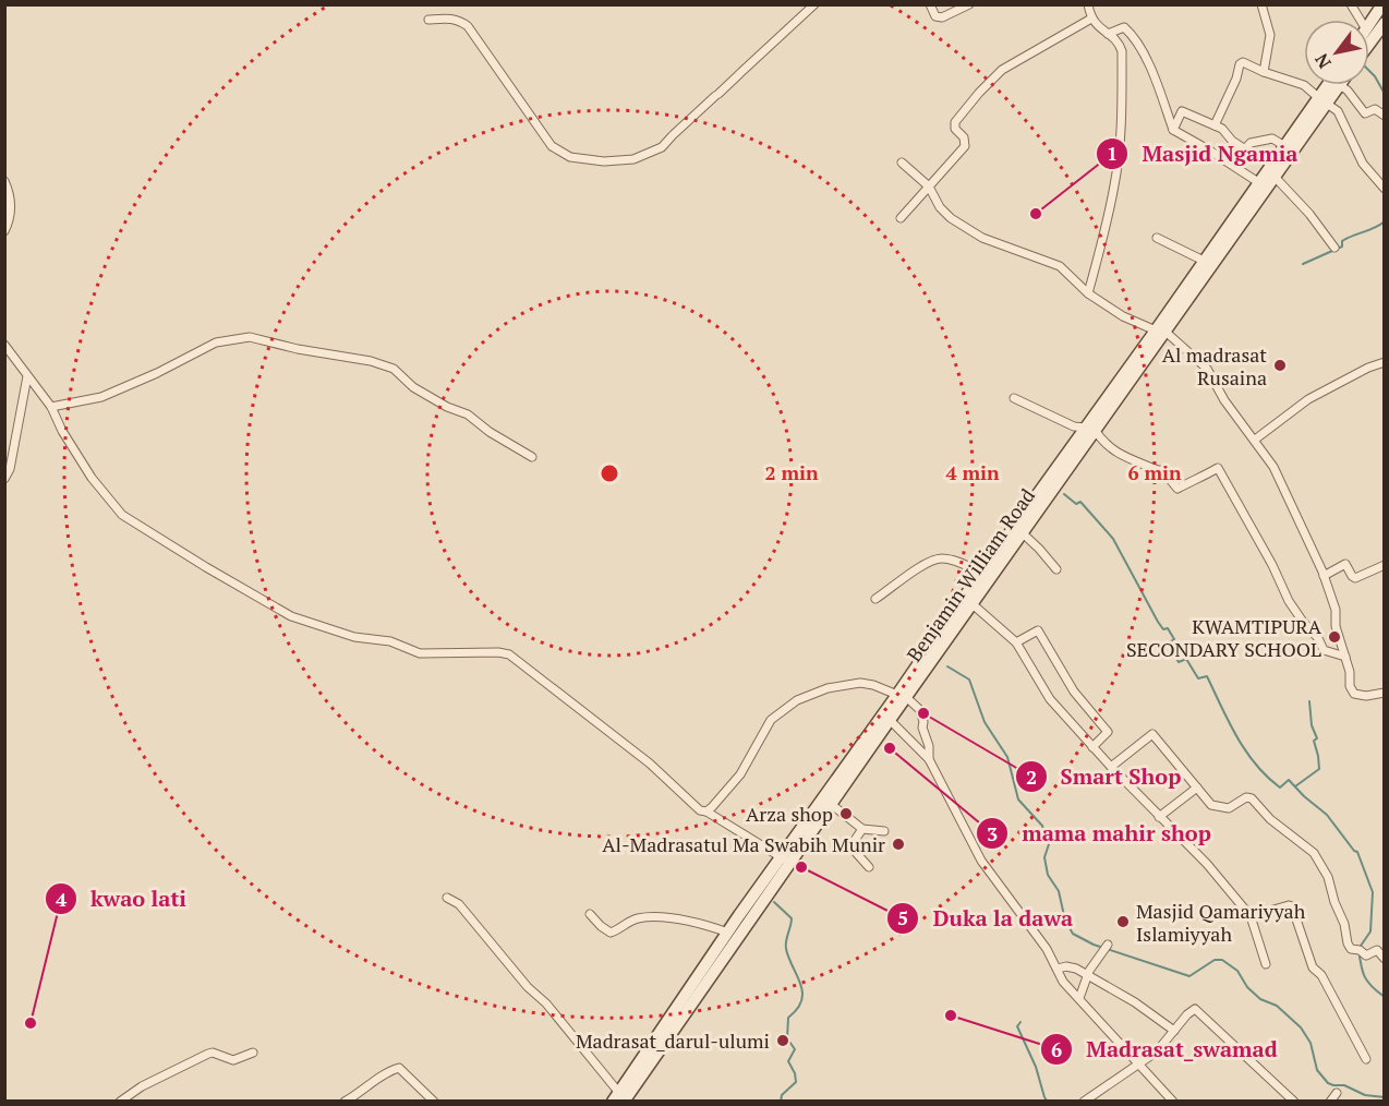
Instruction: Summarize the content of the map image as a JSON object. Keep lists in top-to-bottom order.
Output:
{
  "streets": {
    "main road": ["Benjamin William Road"]
  },
  "places": [
    "Masjid Ngamia",
    "Al madrasat Rusaina",
    "KWAMTIPURA SECONDARY SCHOOL",
    "Smart Shop",
    "mama mahir shop",
    "Arza shop",
    "Al-Madrasatul Ma Swabih Munir",
    "Duka la dawa",
    "Masjid Qamariyyah Islamiyyah",
    "Madrasat_swamad",
    "kwao lati",
    "Madrasat_darul-ulumi"
  ],
  "north": "bottom left",
  "rings": ["2 min", "4 min", "6 min"]
}
